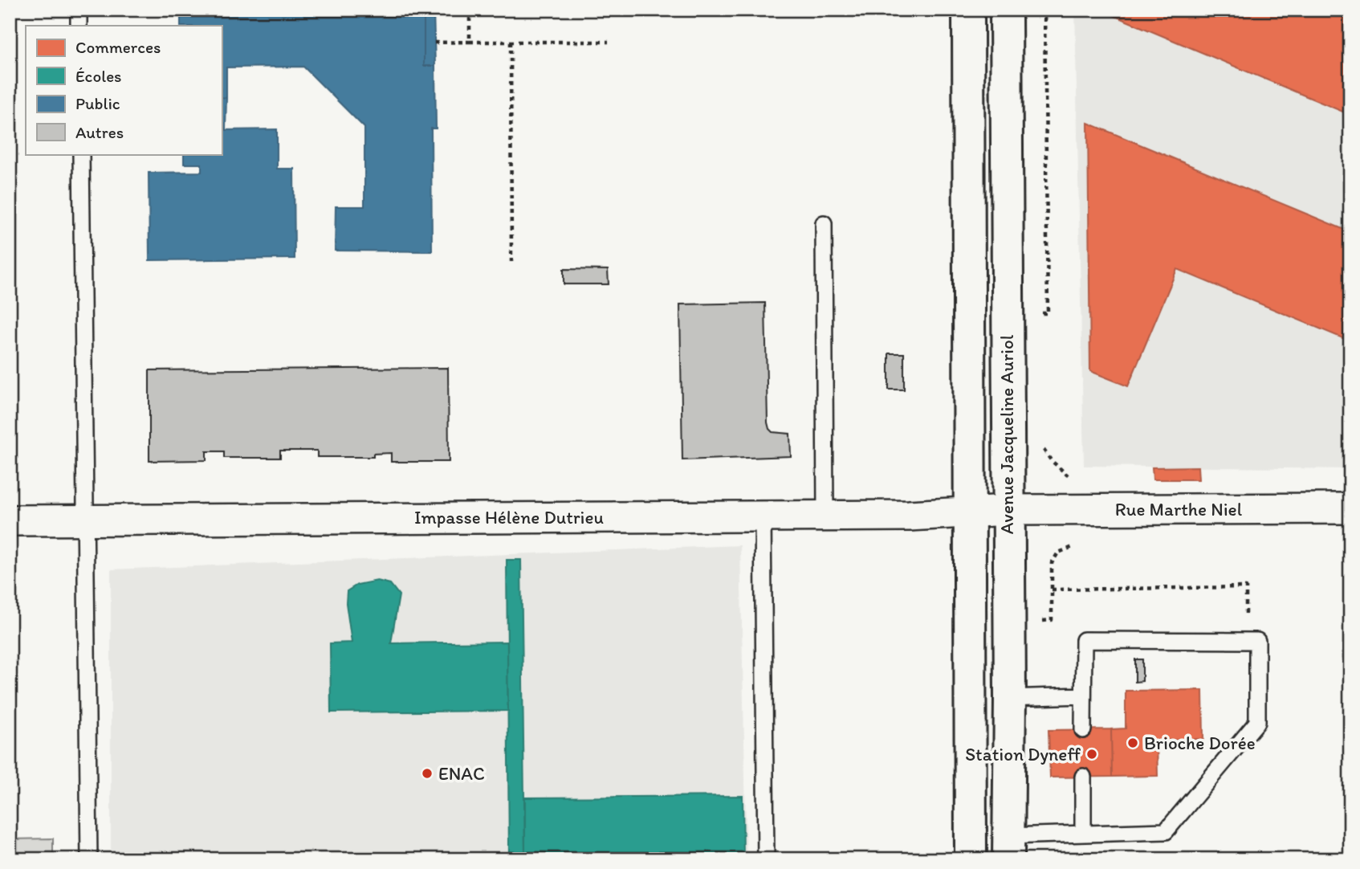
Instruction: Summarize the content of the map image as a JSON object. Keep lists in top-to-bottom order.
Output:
{
  "streets": {
    "main road": ["Avenue Jacqueline Auriol"],
    "street": ["Rue Marthe Niel", "Impasse Hélène Dutrieu"]
  },
  "crossings": [
    ["Avenue Jacqueline Auriol", "Rue Marthe Niel"],
    ["Avenue Jacqueline Auriol", "Impasse Hélène Dutrieu"],
    ["Rue Marthe Niel", "Impasse Hélène Dutrieu"]
  ],
  "places": ["Brioche Dorée", "Station Dyneff", "ENAC"],
  "legend": [
    "Commerces",
    "Écoles",
    "Public",
    "Autres"
  ]
}
